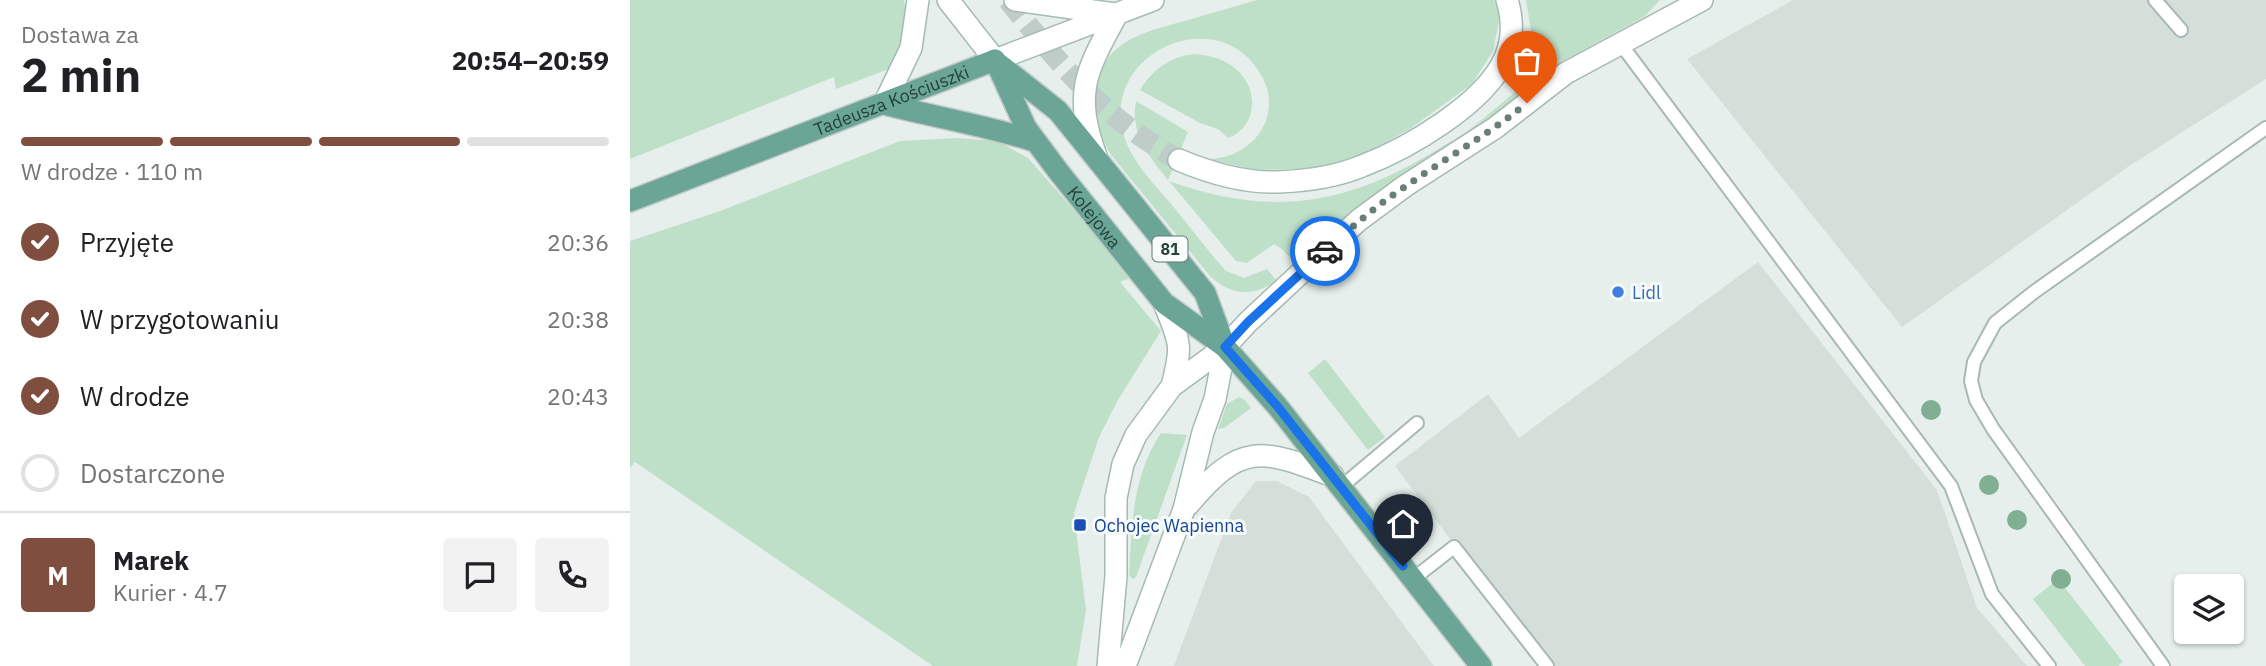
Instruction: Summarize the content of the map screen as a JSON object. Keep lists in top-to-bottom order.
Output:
{
  "streets": {
    "main road": ["Tadeusza Kościuszki", "Kolejowa", "81"]
  },
  "crossings": [
    ["Tadeusza Kościuszki", "Kolejowa"]
  ],
  "places": {
    "other": ["Lidl"],
    "transit": ["Ochojec Wapienna"]
  },
  "page": {
    "heading": ["2 min", "Dostawa za", "20:54–20:59"],
    "panel": ["Marek", "Kurier · 4.7"],
    "bar": "W drodze · 110 m",
    "list": [
      ["Przyjęte", "20:36"],
      ["W przygotowaniu", "20:38"],
      ["W drodze", "20:43"],
      "Dostarczone"
    ],
    "round": "M"
  }
}
